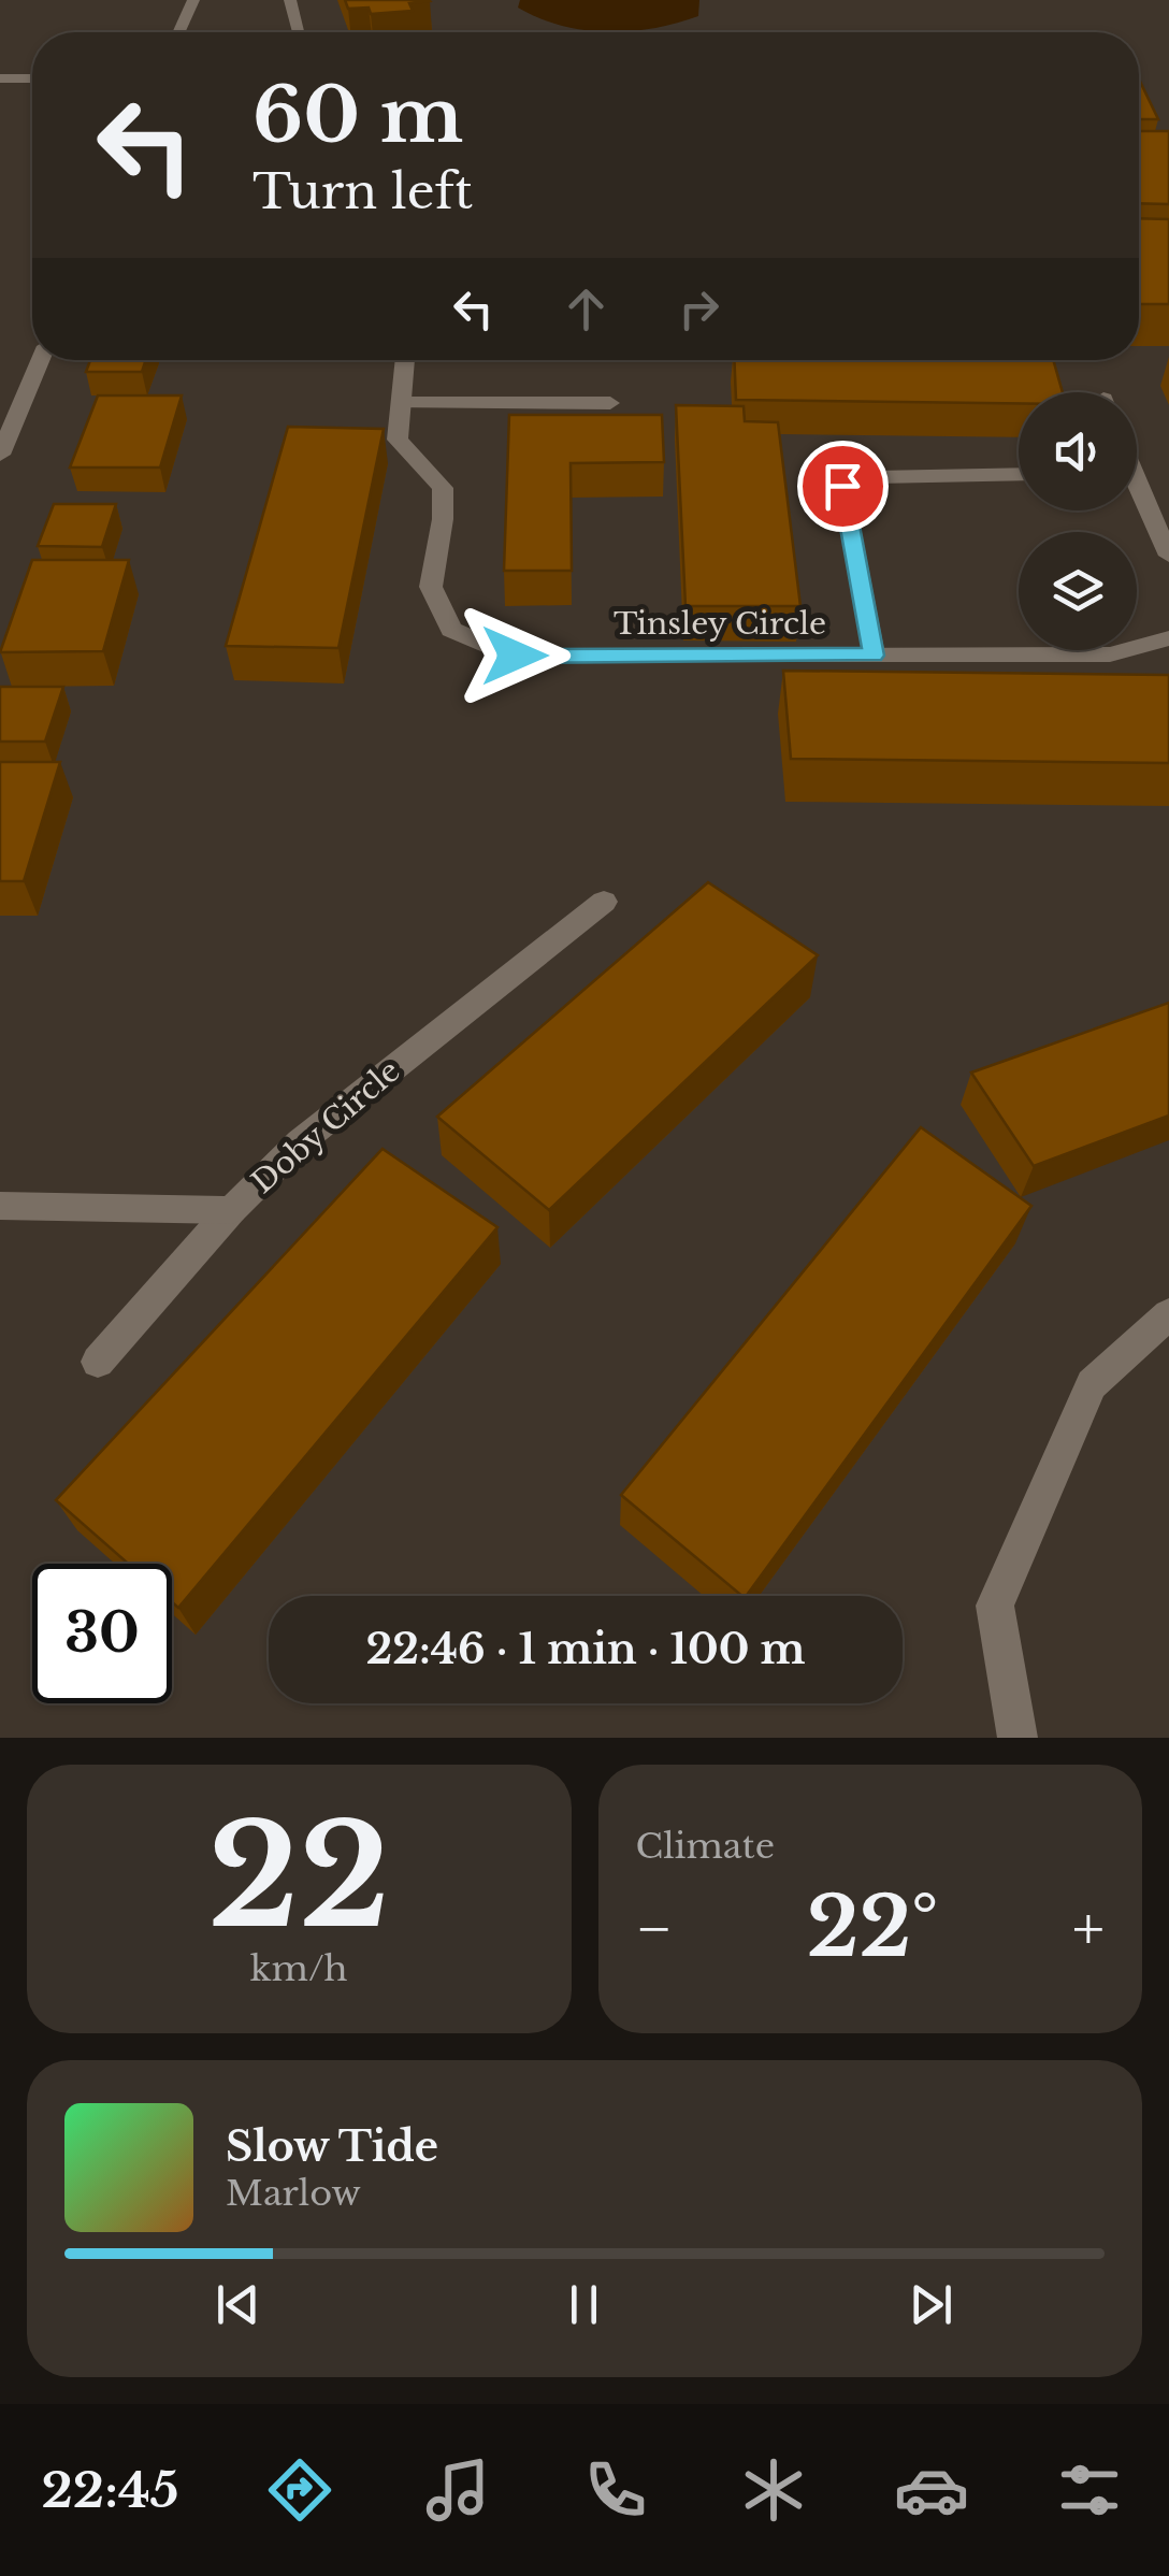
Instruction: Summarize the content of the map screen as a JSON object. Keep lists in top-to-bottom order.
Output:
{
  "streets": {
    "street": ["Tinsley Circle", "Doby Circle"]
  },
  "page": {
    "turn": ["60 m", "Turn left"],
    "limit": "30",
    "trip": "22:46 · 1 min · 100 m",
    "tile": [
      ["22", "km/h"],
      "Climate"
    ],
    "heat": ["−", "22°", "+"],
    "song": ["Slow Tide", "Marlow"],
    "tabs": "22:45"
  }
}
